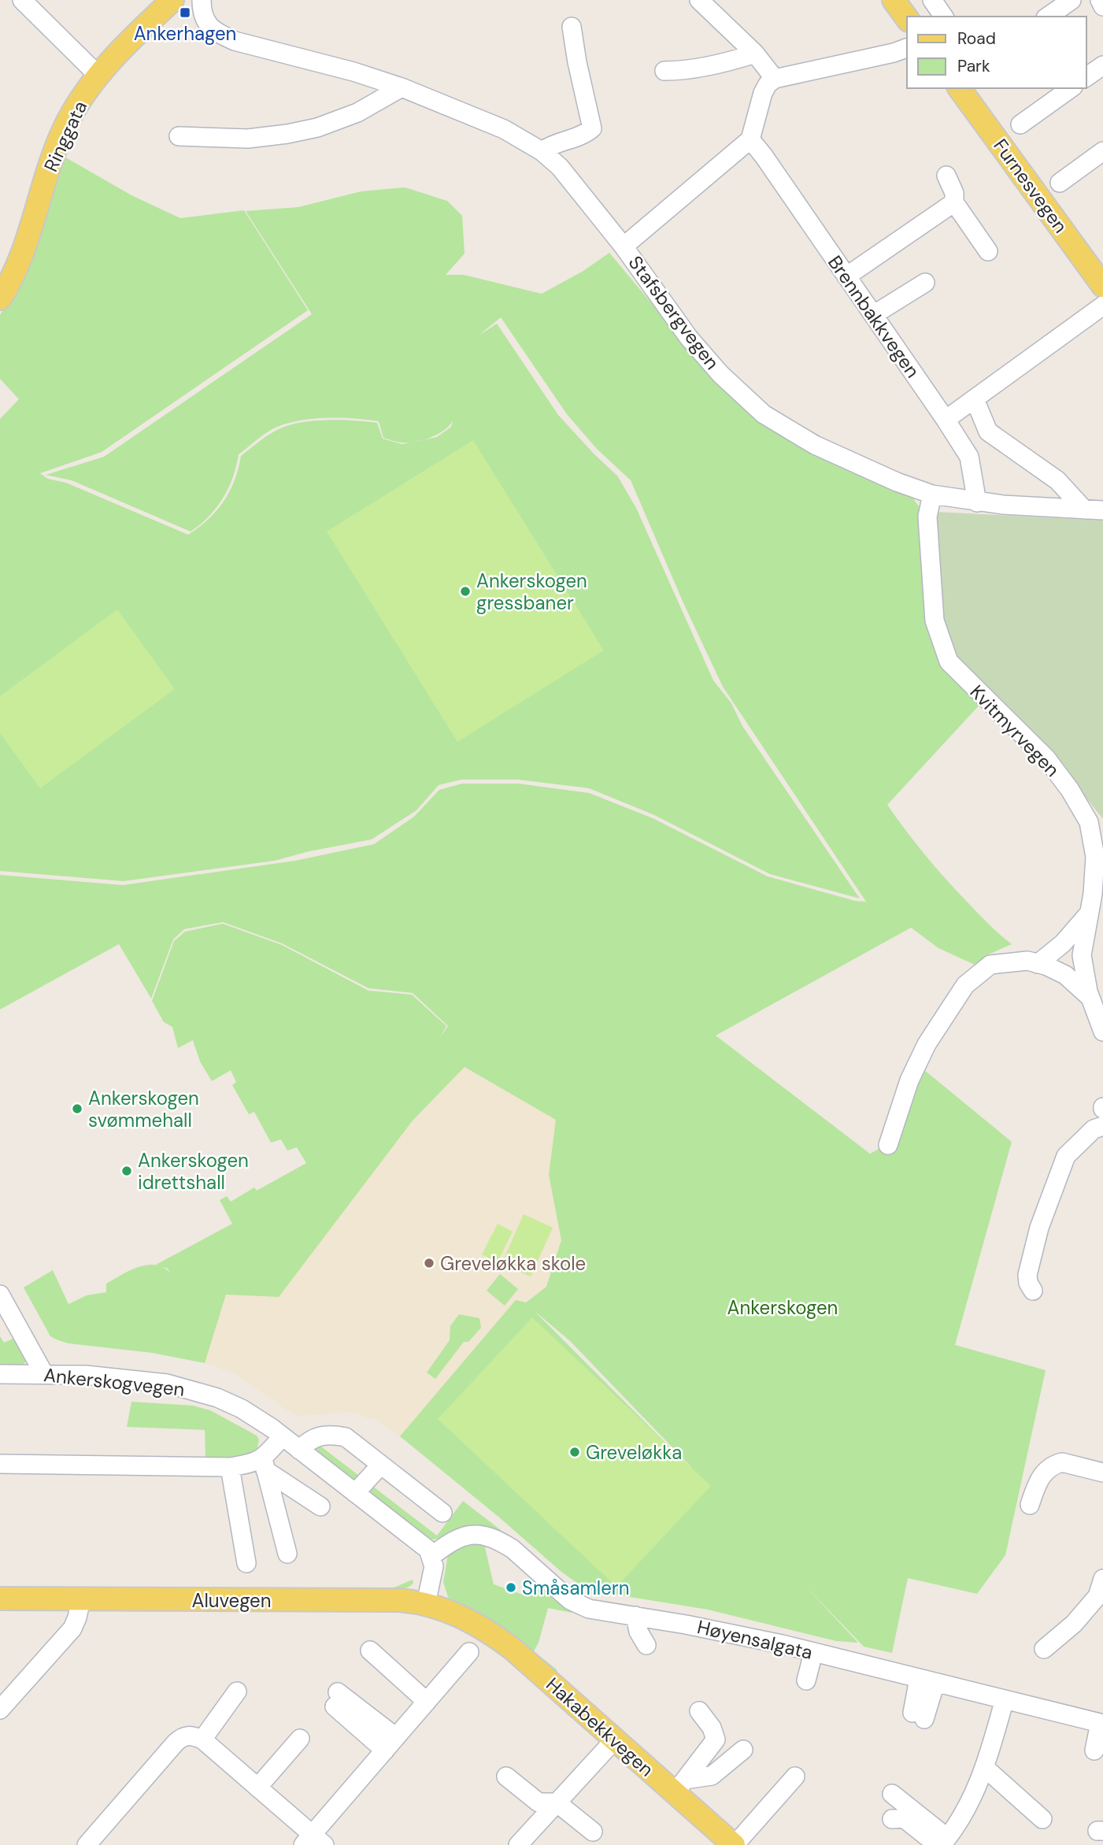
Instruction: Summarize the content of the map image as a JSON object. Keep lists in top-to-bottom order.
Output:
{
  "streets": {
    "main road": [
      "Ringgata",
      "Furnesvegen",
      "Aluvegen",
      "Hakabekkvegen"
    ],
    "street": [
      "Stafsbergvegen",
      "Brennbakkvegen",
      "Kvitmyrvegen",
      "Ankerskogvegen",
      "Høyensalgata"
    ]
  },
  "crossings": [
    ["Stafsbergvegen", "Brennbakkvegen"],
    ["Stafsbergvegen", "Kvitmyrvegen"],
    ["Ankerskogvegen", "Høyensalgata"],
    ["Aluvegen", "Hakabekkvegen"]
  ],
  "parks": ["Ankerskogen"],
  "places": {
    "transit": ["Ankerhagen"],
    "other": [
      "Ankerskogen gressbaner",
      "Ankerskogen svømmehall",
      "Ankerskogen idrettshall",
      "Greveløkka skole",
      "Greveløkka",
      "Småsamlern"
    ]
  },
  "legend": ["Road", "Park"]
}
